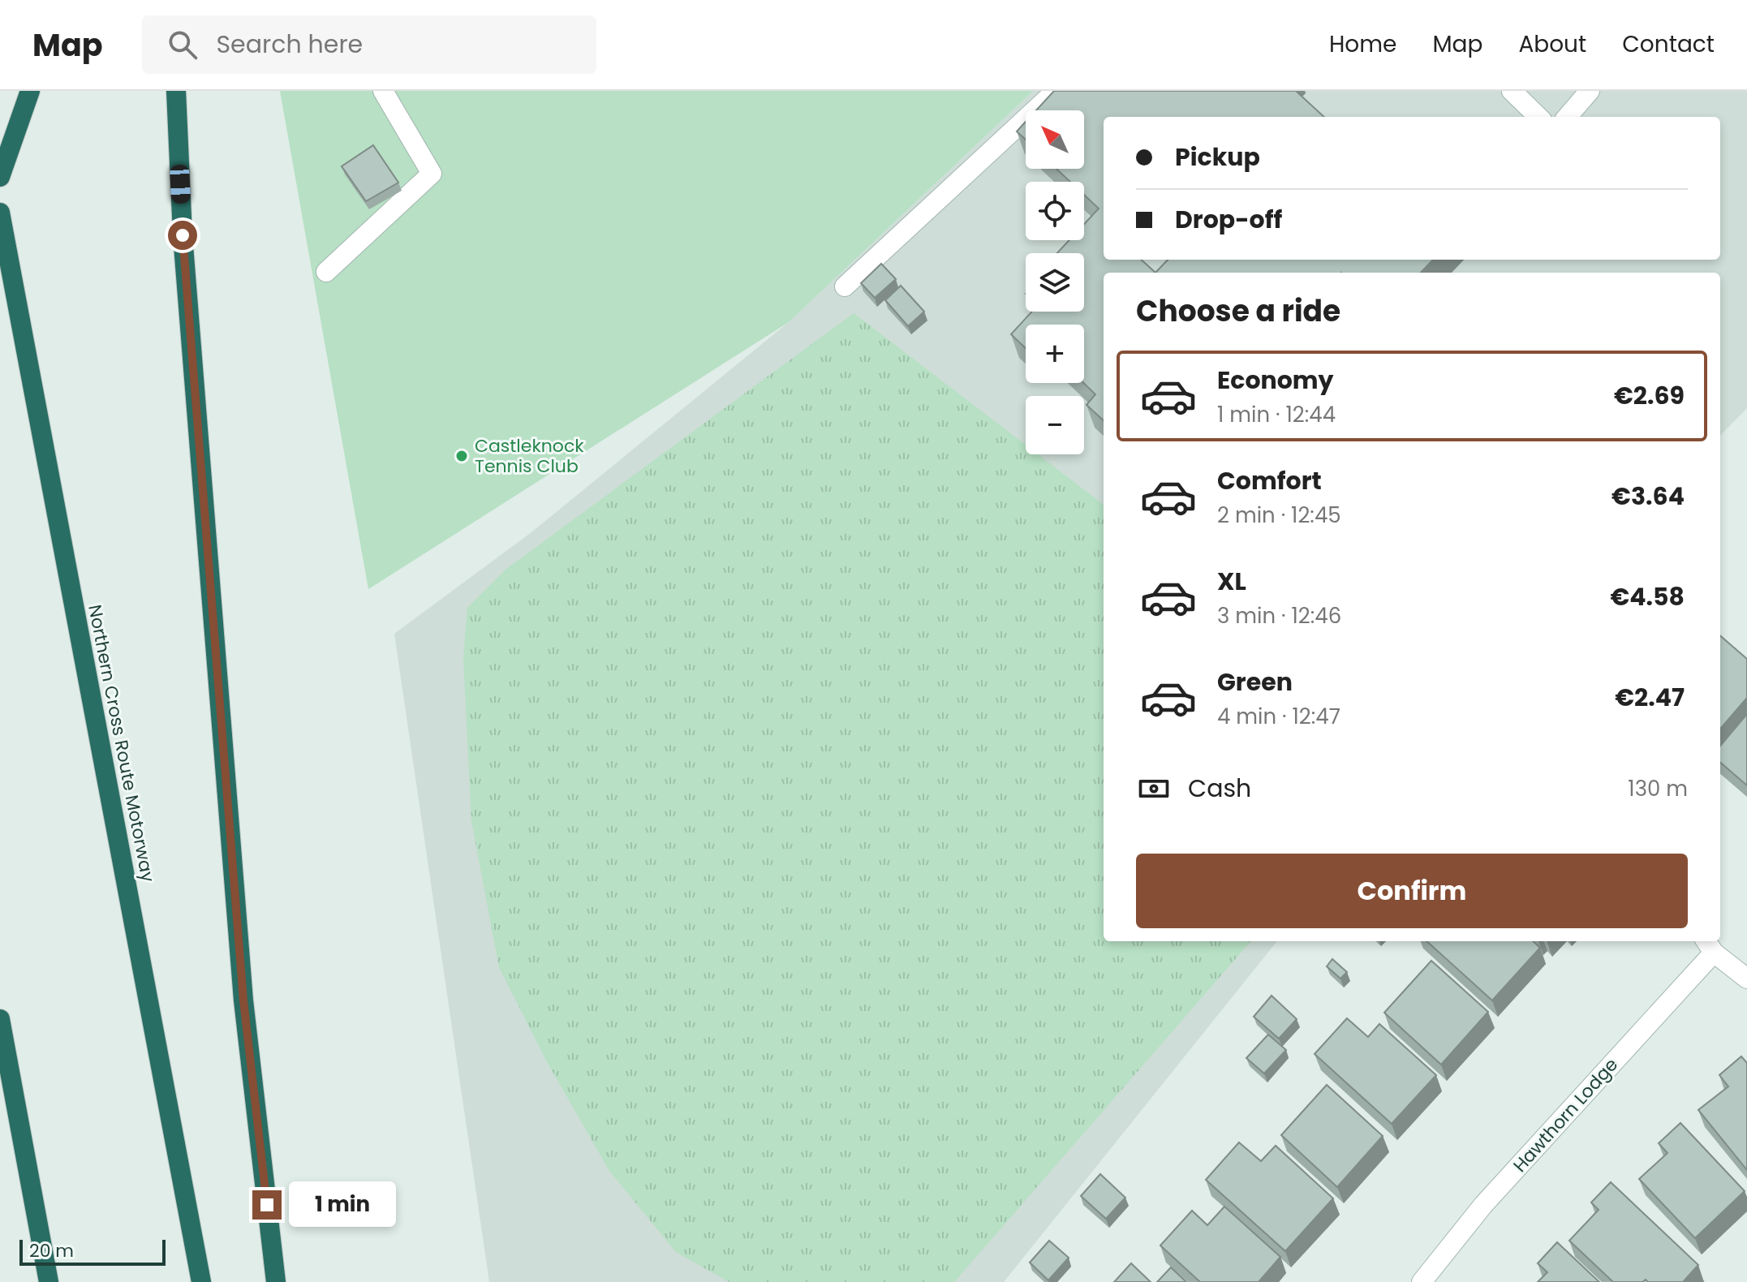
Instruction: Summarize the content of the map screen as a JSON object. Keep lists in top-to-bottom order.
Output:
{
  "streets": {
    "highway": ["Northern Cross Route Motorway"],
    "street": ["Hawthorn Lodge"]
  },
  "places": ["Castleknock Tennis Club"],
  "scale_bar": "20 m",
  "north": "top left",
  "page": {
    "header": "Map",
    "search": "Search here",
    "nav": [
      "Home",
      "Map",
      "About",
      "Contact"
    ],
    "map_buttons": ["+", "−"],
    "banner": ["Pickup", "Drop-off"],
    "heading": "Choose a ride",
    "list": [
      {
        "name": "Economy",
        "note": "1 min · 12:44",
        "value": "€2.69"
      },
      {
        "name": "Comfort",
        "note": "2 min · 12:45",
        "value": "€3.64"
      },
      {
        "name": "XL",
        "note": "3 min · 12:46",
        "value": "€4.58"
      },
      {
        "name": "Green",
        "note": "4 min · 12:47",
        "value": "€2.47"
      }
    ],
    "pay": ["Cash", "130 m"],
    "buttons": "Confirm",
    "bubble": "1 min",
    "scale": "20 m"
  }
}
